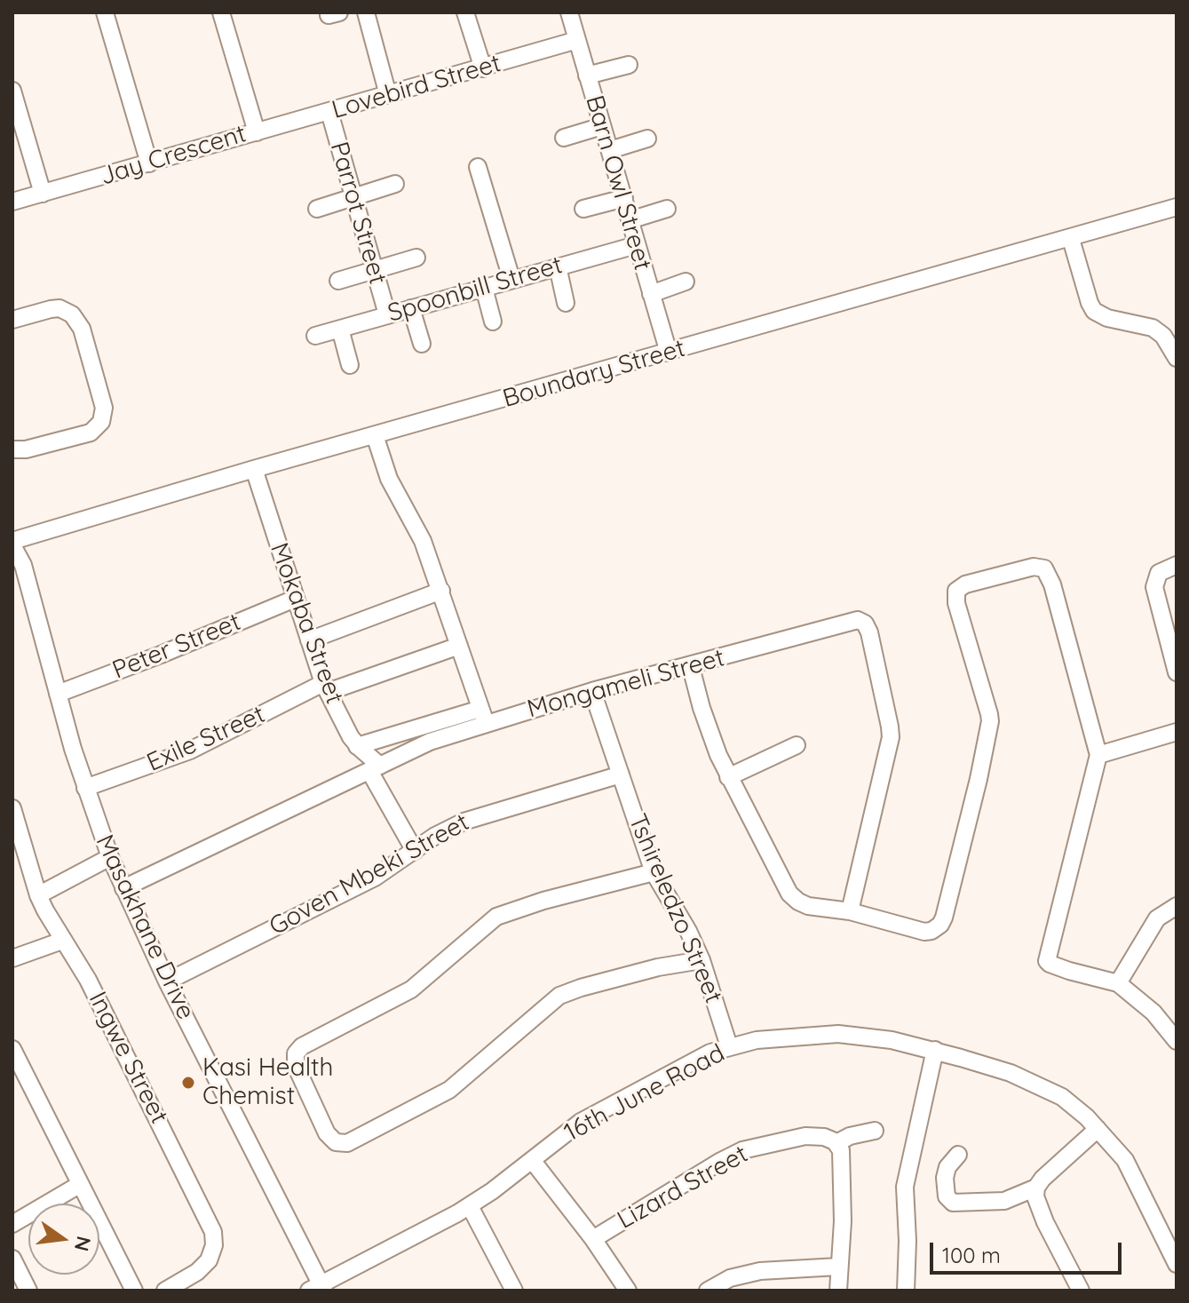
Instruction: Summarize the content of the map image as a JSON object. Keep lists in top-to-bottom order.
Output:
{
  "streets": {
    "street": [
      "Lovebird Street",
      "Jay Crescent",
      "Barn Owl Street",
      "Parrot Street",
      "Spoonbill Street",
      "Boundary Street",
      "Mokaba Street",
      "Peter Street",
      "Mongameli Street",
      "Exile Street",
      "Goven Mbeki Street",
      "Tshireledzo Street",
      "Masakhane Drive",
      "Ingwe Street",
      "16th June Road",
      "Lizard Street"
    ]
  },
  "crossings": [
    ["Lovebird Street", "Jay Crescent"],
    ["Lovebird Street", "Barn Owl Street"],
    ["Lovebird Street", "Parrot Street"],
    ["Barn Owl Street", "Spoonbill Street"],
    ["Barn Owl Street", "Boundary Street"],
    ["Parrot Street", "Spoonbill Street"],
    ["Boundary Street", "Mokaba Street"],
    ["Boundary Street", "Masakhane Drive"],
    ["Mokaba Street", "Peter Street"],
    ["Mokaba Street", "Mongameli Street"],
    ["Mokaba Street", "Exile Street"],
    ["Mokaba Street", "Goven Mbeki Street"],
    ["Peter Street", "Masakhane Drive"],
    ["Mongameli Street", "Tshireledzo Street"],
    ["Mongameli Street", "Masakhane Drive"],
    ["Exile Street", "Masakhane Drive"],
    ["Goven Mbeki Street", "Tshireledzo Street"],
    ["Goven Mbeki Street", "Masakhane Drive"],
    ["Tshireledzo Street", "16th June Road"],
    ["Masakhane Drive", "16th June Road"]
  ],
  "places": ["Kasi Health Chemist"],
  "scale_bar": "100 m",
  "north": "right"
}
